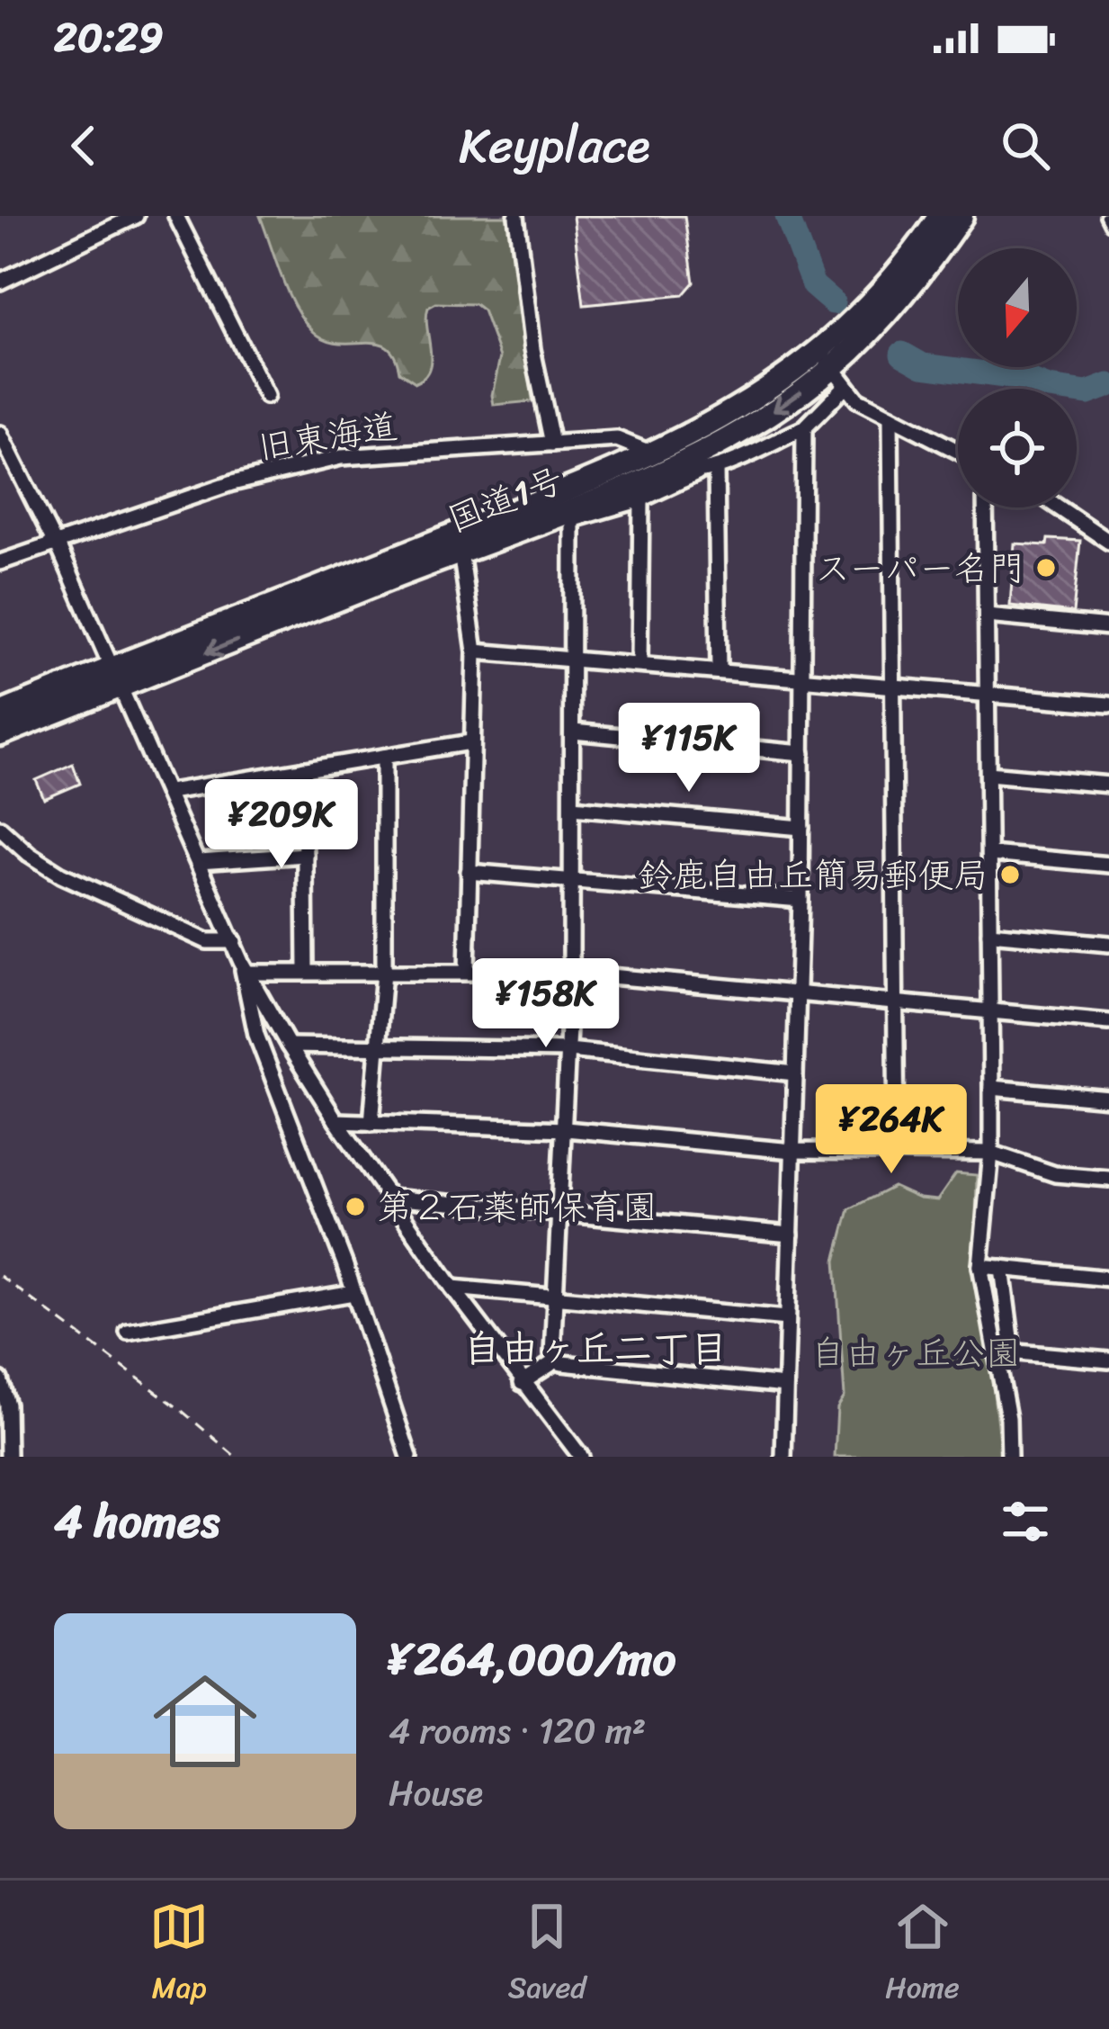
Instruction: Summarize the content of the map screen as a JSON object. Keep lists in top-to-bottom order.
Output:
{
  "streets": {
    "highway": ["国道1号"],
    "street": ["旧東海道"]
  },
  "crossings": [
    ["旧東海道", "国道1号"]
  ],
  "districts": ["自由ヶ丘二丁目"],
  "parks": ["自由ヶ丘公園"],
  "places": ["スーパー名門", "鈴鹿自由丘簡易郵便局", "第２石薬師保育園"],
  "north": "bottom",
  "page": {
    "status": "20:29",
    "header": "Keyplace",
    "price": [
      "¥115K",
      "¥209K",
      "¥158K",
      "¥264K"
    ],
    "heading": "4 homes",
    "list": [
      {
        "name": "¥264,000/mo",
        "note": "4 rooms · 120 m² · House"
      }
    ],
    "tabs": ["Map", "Saved", "Home"]
  }
}
